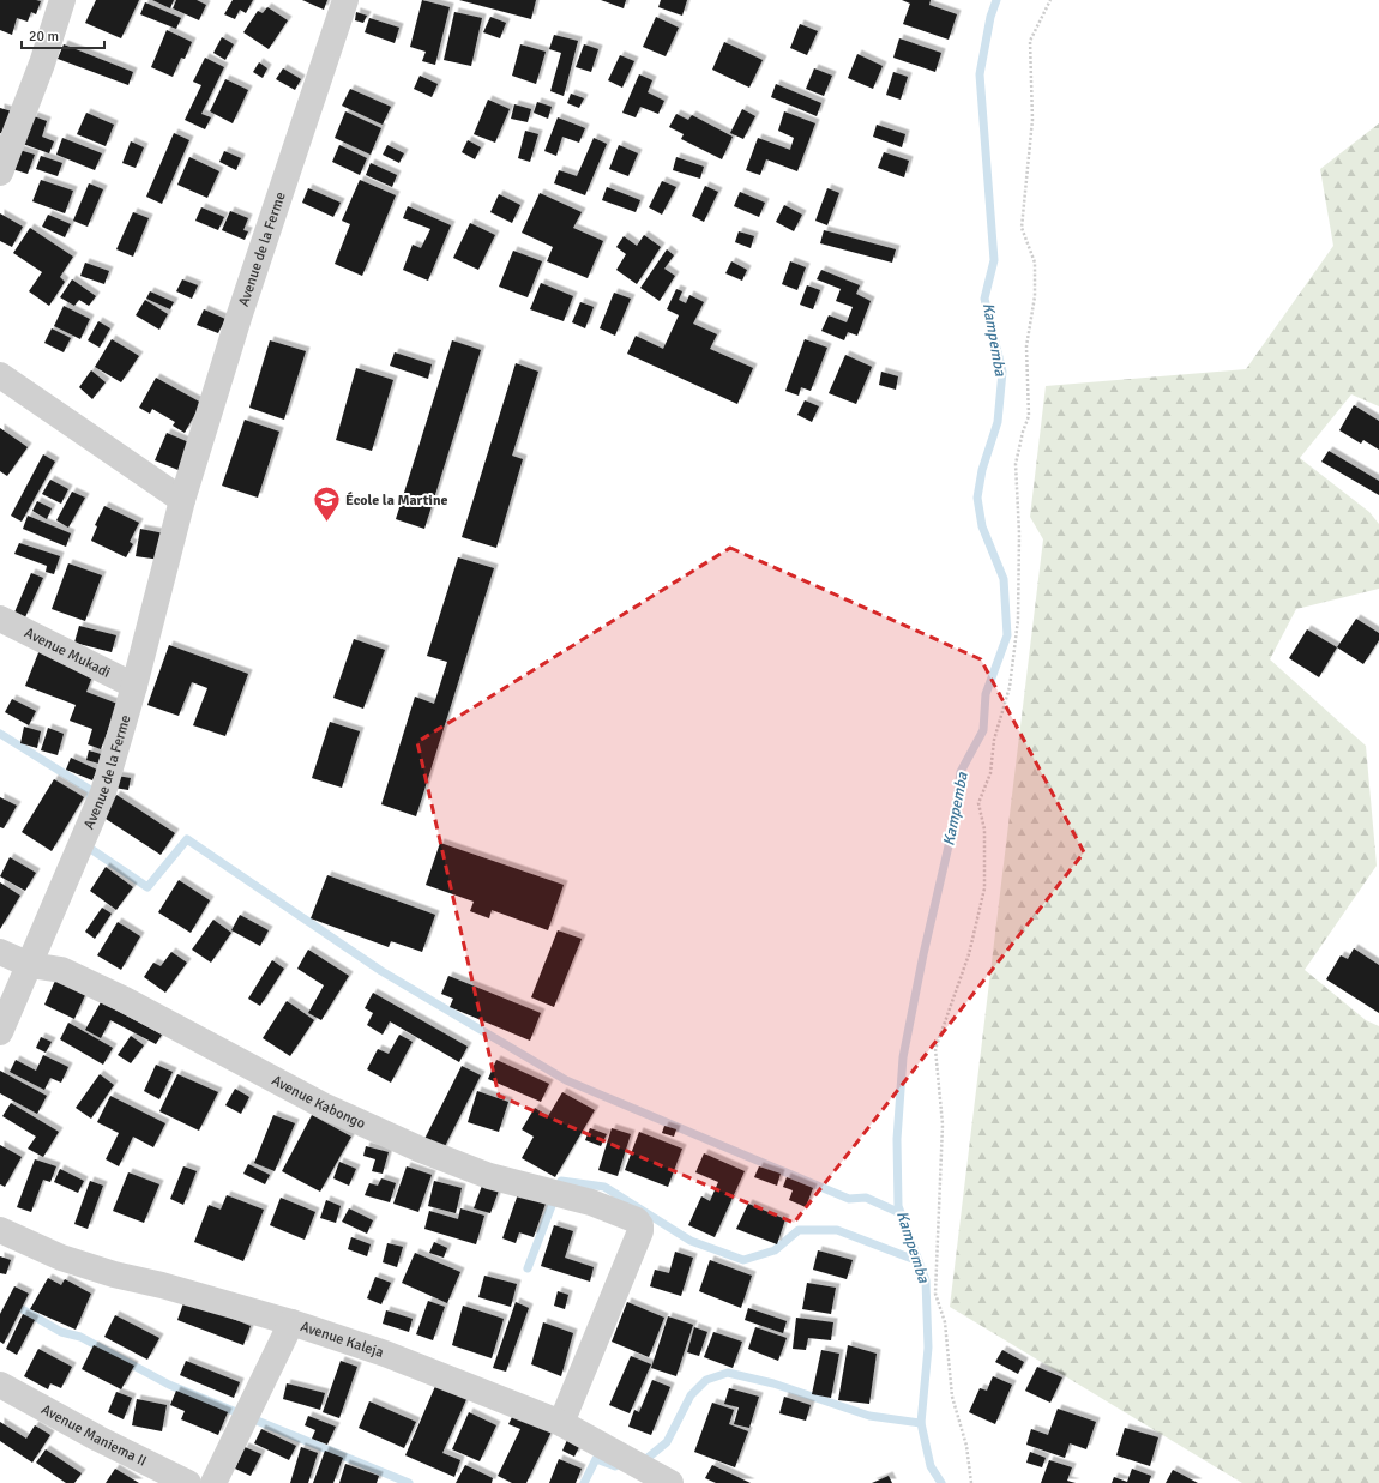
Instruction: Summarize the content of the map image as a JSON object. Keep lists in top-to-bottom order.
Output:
{
  "streets": {
    "street": [
      "Avenue de la Ferme",
      "Avenue Mukadi",
      "Avenue Kabongo",
      "Avenue Kaleja",
      "Avenue Maniema II"
    ]
  },
  "crossings": [
    ["Avenue de la Ferme", "Avenue Mukadi"],
    ["Avenue de la Ferme", "Avenue Kabongo"],
    ["Avenue Kabongo", "Avenue Kaleja"]
  ],
  "water": ["Kampemba"],
  "places": {
    "school or university": ["École la Martine"]
  },
  "scale_bar": "20 m"
}
